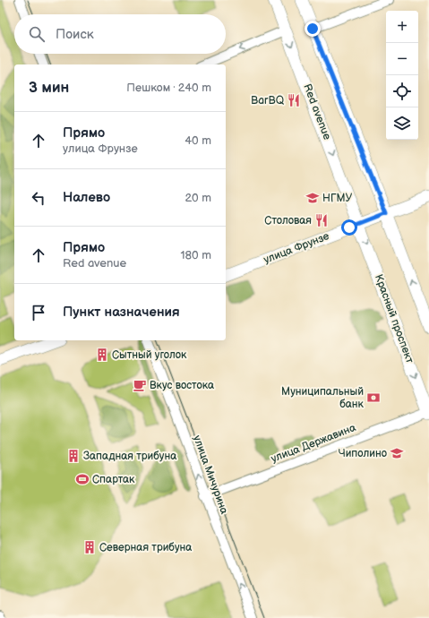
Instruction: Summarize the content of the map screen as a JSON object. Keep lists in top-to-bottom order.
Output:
{
  "streets": {
    "main road": ["Red avenue", "улица Фрунзе", "Красный проспект"],
    "street": ["улица Державина", "улица Мичурина"]
  },
  "crossings": [
    ["Red avenue", "улица Фрунзе"],
    ["Red avenue", "Красный проспект"],
    ["улица Фрунзе", "Красный проспект"],
    ["Красный проспект", "улица Державина"],
    ["улица Державина", "улица Мичурина"]
  ],
  "one_way": ["улица Мичурина"],
  "places": {
    "restaurant": ["BarBQ", "Столовая"],
    "school or university": ["НГМУ", "Чиполино"],
    "building": ["Сытный уголок", "Западная трибуна", "Северная трибуна"],
    "cafe": ["Вкус востока"],
    "bank": ["Муниципальный банк"],
    "sports": ["Спартак"]
  },
  "page": {
    "map_buttons": ["+", "−"],
    "search": "Поиск",
    "heading": ["3 мин", "Пешком · 240 m"],
    "list": [
      ["Прямо", "улица Фрунзе", "40 m"],
      ["Налево", "20 m"],
      ["Прямо", "Red avenue", "180 m"],
      "Пункт назначения"
    ]
  }
}
